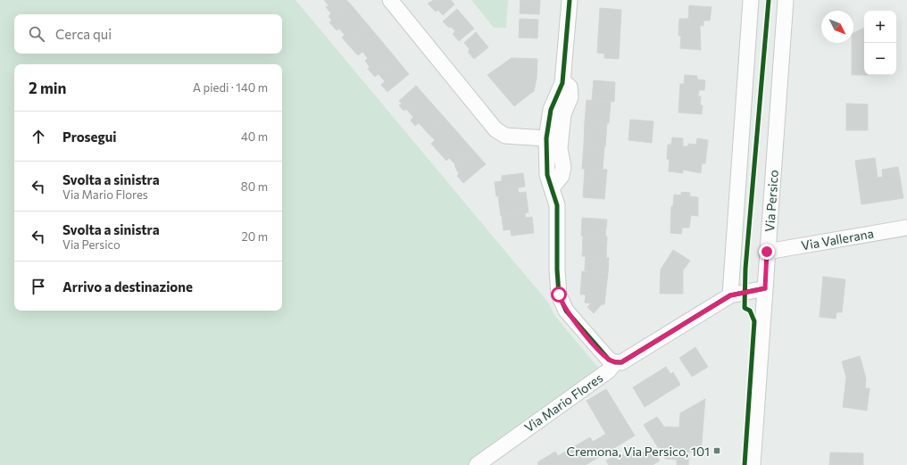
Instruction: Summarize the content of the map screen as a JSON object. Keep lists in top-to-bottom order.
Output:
{
  "streets": {
    "street": ["Via Persico", "Via Vallerana", "Via Mario Flores"]
  },
  "crossings": [
    ["Via Persico", "Via Vallerana"],
    ["Via Persico", "Via Mario Flores"]
  ],
  "places": {
    "transit": ["Cremona, Via Persico, 101"]
  },
  "north": "bottom right",
  "page": {
    "map_buttons": ["+", "−"],
    "search": "Cerca qui",
    "heading": ["2 min", "A piedi · 140 m"],
    "list": [
      ["Prosegui", "40 m"],
      ["Svolta a sinistra", "Via Mario Flores", "80 m"],
      ["Svolta a sinistra", "Via Persico", "20 m"],
      "Arrivo a destinazione"
    ]
  }
}
